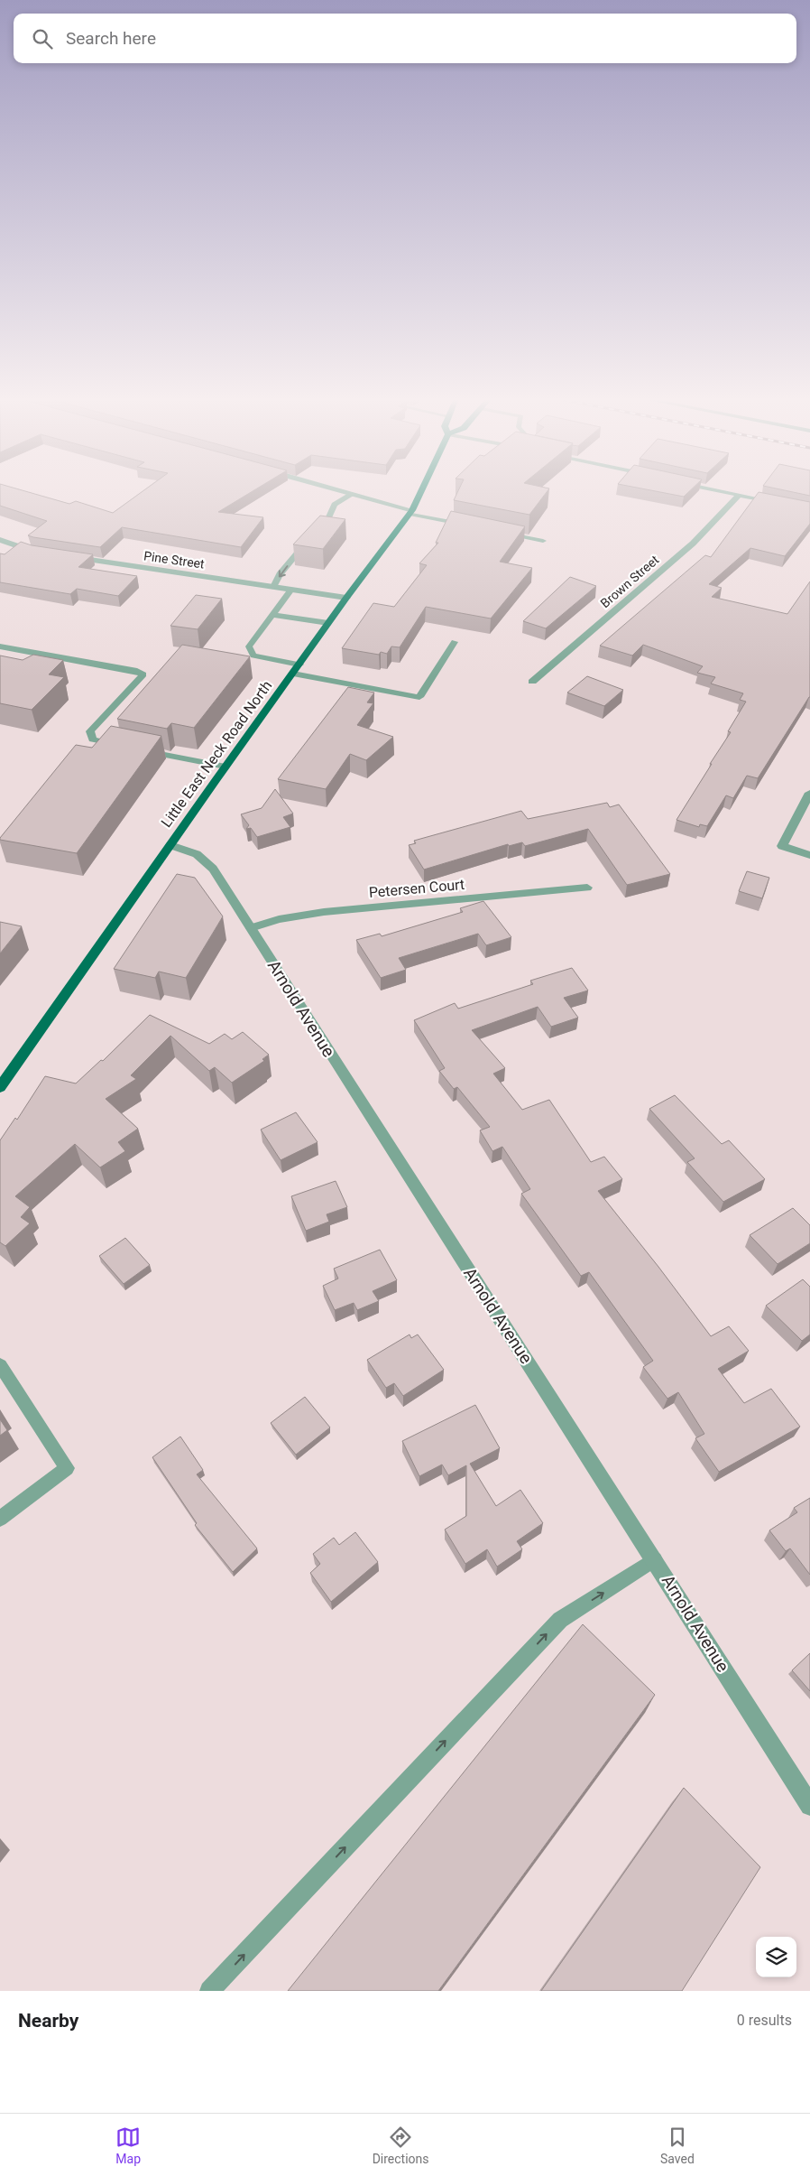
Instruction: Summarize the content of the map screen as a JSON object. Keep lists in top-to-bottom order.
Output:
{
  "streets": {
    "main road": ["Little East Neck Road North"],
    "street": [
      "Pine Street",
      "Brown Street",
      "Petersen Court",
      "Arnold Avenue"
    ]
  },
  "crossings": [
    ["Pine Street", "Little East Neck Road North"],
    ["Little East Neck Road North", "Arnold Avenue"],
    ["Petersen Court", "Arnold Avenue"]
  ],
  "page": {
    "search": "Search here",
    "heading": ["Nearby", "0 results"],
    "nav": ["Map", "Directions", "Saved"]
  }
}
